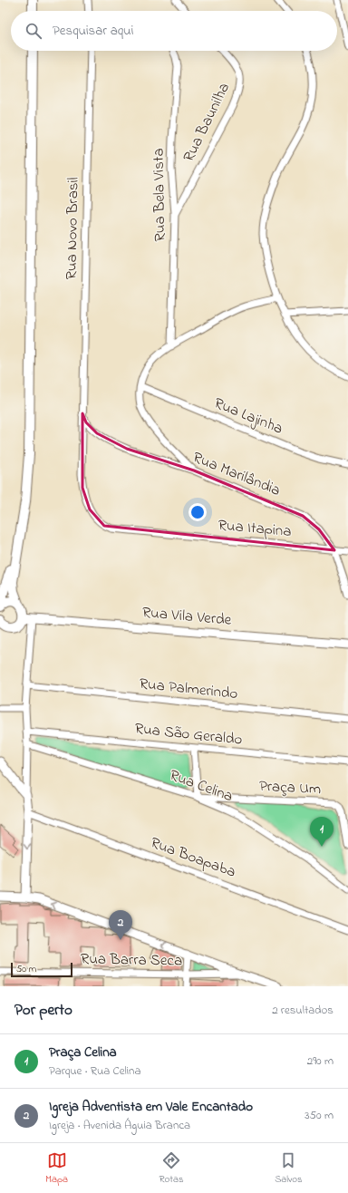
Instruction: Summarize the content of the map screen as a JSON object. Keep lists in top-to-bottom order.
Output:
{
  "streets": {
    "street": [
      "Rua Baunilha",
      "Rua Bela Vista",
      "Rua Novo Brasil",
      "Rua Lajinha",
      "Rua Marilândia",
      "Rua Itapina",
      "Rua Vila Verde",
      "Rua Palmerindo",
      "Rua São Geraldo",
      "Rua Celina",
      "Praça Um",
      "Rua Boapaba",
      "Rua Barra Seca"
    ]
  },
  "crossings": [
    ["Rua Baunilha", "Rua Bela Vista"],
    ["Rua Novo Brasil", "Rua Marilândia"],
    ["Rua Novo Brasil", "Rua Itapina"],
    ["Rua Marilândia", "Rua Itapina"],
    ["Rua Celina", "Praça Um"]
  ],
  "scale_bar": "50 m",
  "page": {
    "search": "Pesquisar aqui",
    "pins": ["1", "2"],
    "scale": "50 m",
    "heading": ["Por perto", "2 resultados"],
    "list": [
      {
        "mark": "1",
        "name": "Praça Celina",
        "note": "Parque · Rua Celina",
        "value": "290 m"
      },
      {
        "mark": "2",
        "name": "Igreja Adventista em Vale Encantado",
        "note": "Igreja · Avenida Águia Branca",
        "value": "350 m"
      }
    ],
    "nav": ["Mapa", "Rotas", "Salvos"]
  }
}
